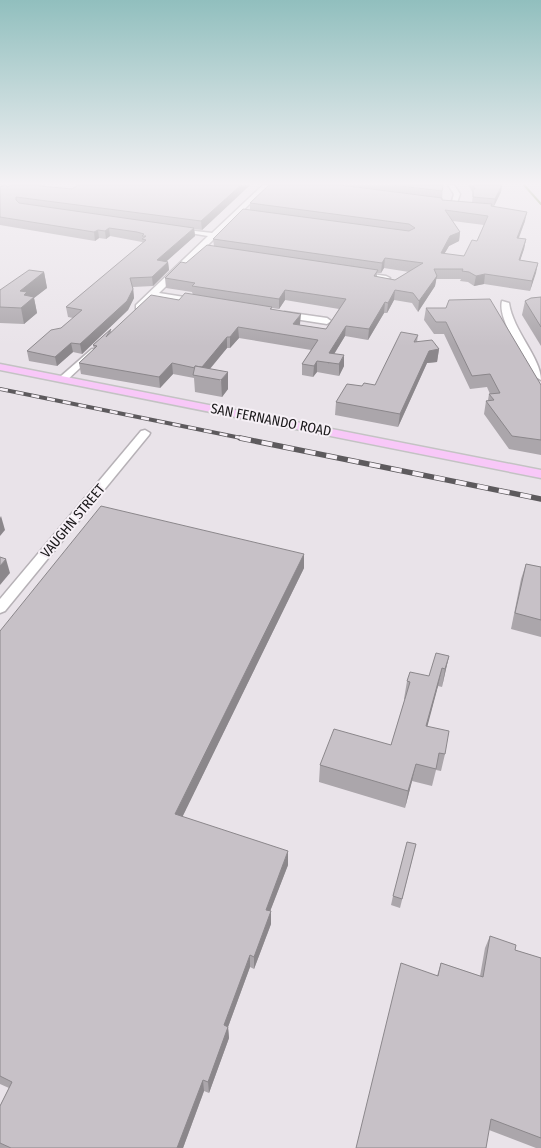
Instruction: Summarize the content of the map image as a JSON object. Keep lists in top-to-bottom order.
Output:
{
  "streets": {
    "main road": ["SAN FERNANDO ROAD"],
    "street": ["VAUGHN STREET"]
  }
}
